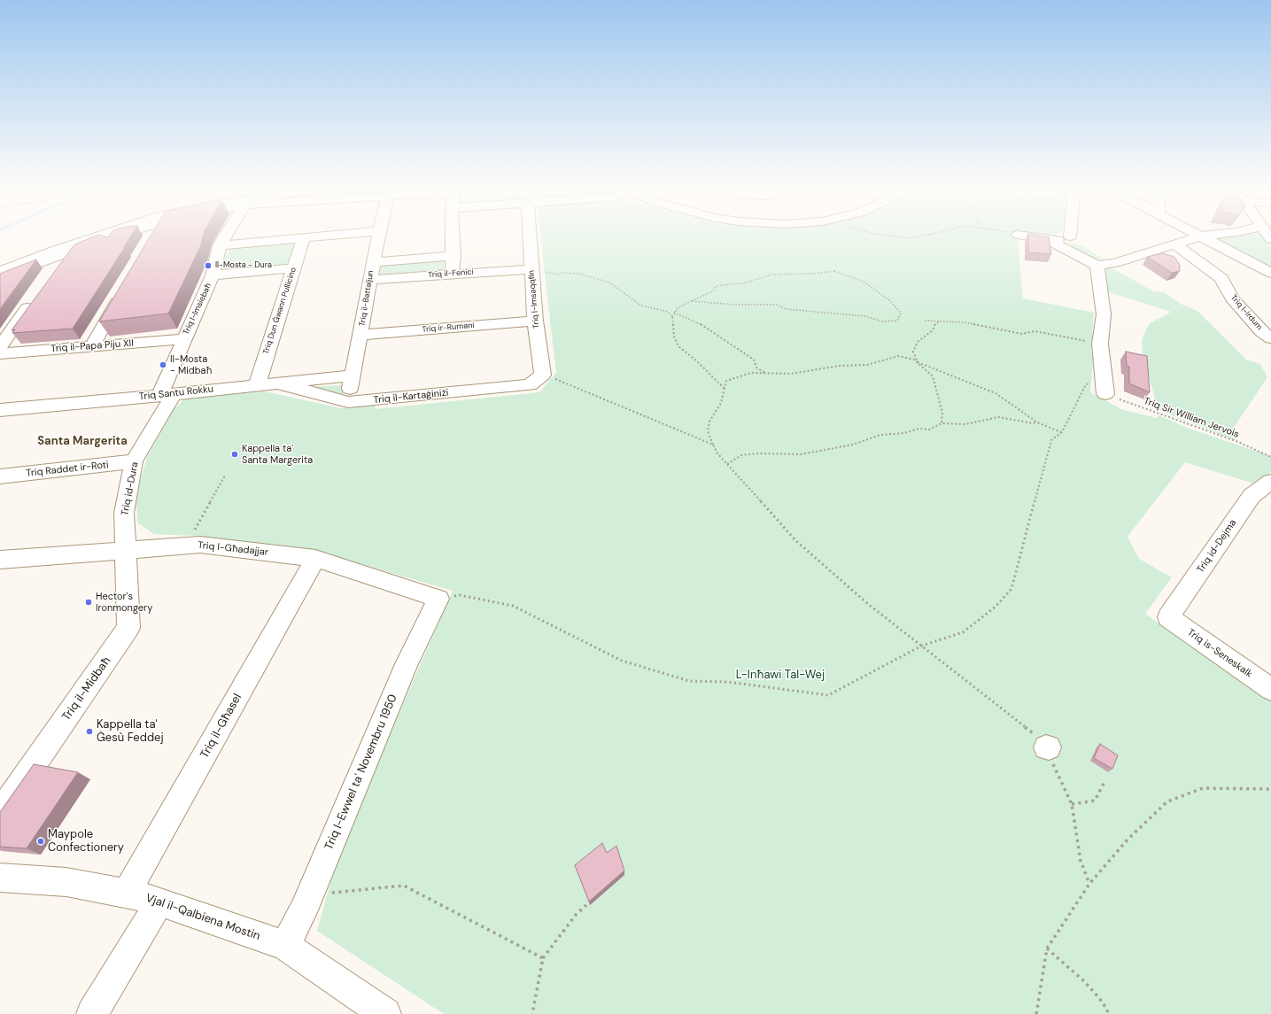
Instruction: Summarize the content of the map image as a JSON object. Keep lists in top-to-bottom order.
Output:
{
  "streets": {
    "street": [
      "Triq il-Fenici",
      "Triq il-Battaljun",
      "Triq l-Imsaqqfin",
      "Triq l-Imsiebaħ",
      "Triq Dun Ġwann Pullicino",
      "Triq l-Irdum",
      "Triq ir-Rumani",
      "Triq il-Papa Piju XII",
      "Triq Santu Rokku",
      "Triq il-Kartaġiniżi",
      "Triq Raddet ir-Roti",
      "Triq id-Dura",
      "Triq id-Dejma",
      "Triq l-Għadajjar",
      "Triq is-Seneskalk",
      "Triq il-Midbaħ",
      "Triq il-Għasel",
      "Triq l-Ewwel ta' Novembru 1950",
      "Vjal il-Qalbiena Mostin"
    ],
    "path": ["Triq Sir William Jervois"]
  },
  "crossings": [
    ["Triq il-Fenici", "Triq il-Battaljun"],
    ["Triq il-Fenici", "Triq l-Imsaqqfin"],
    ["Triq il-Battaljun", "Triq ir-Rumani"],
    ["Triq il-Battaljun", "Triq Santu Rokku"],
    ["Triq il-Battaljun", "Triq il-Kartaġiniżi"],
    ["Triq l-Imsaqqfin", "Triq ir-Rumani"],
    ["Triq l-Imsaqqfin", "Triq il-Kartaġiniżi"],
    ["Triq l-Imsiebaħ", "Triq il-Papa Piju XII"],
    ["Triq l-Imsiebaħ", "Triq Santu Rokku"],
    ["Triq l-Imsiebaħ", "Triq id-Dura"],
    ["Triq Dun Ġwann Pullicino", "Triq Santu Rokku"],
    ["Triq Santu Rokku", "Triq il-Kartaġiniżi"],
    ["Triq Santu Rokku", "Triq id-Dura"],
    ["Triq Raddet ir-Roti", "Triq id-Dura"],
    ["Triq id-Dura", "Triq l-Għadajjar"],
    ["Triq id-Dura", "Triq il-Midbaħ"],
    ["Triq id-Dejma", "Triq is-Seneskalk"],
    ["Triq l-Għadajjar", "Triq il-Midbaħ"],
    ["Triq l-Għadajjar", "Triq il-Għasel"],
    ["Triq l-Għadajjar", "Triq l-Ewwel ta' Novembru 1950"],
    ["Triq il-Għasel", "Vjal il-Qalbiena Mostin"],
    ["Triq l-Ewwel ta' Novembru 1950", "Vjal il-Qalbiena Mostin"]
  ],
  "districts": ["Santa Margerita"],
  "parks": ["L-Inħawi Tal-Wej"],
  "places": [
    "Il-Mosta - Dura",
    "Il-Mosta - Midbaħ",
    "Kappella ta' Santa Margerita",
    "Hector's Ironmongery",
    "Kappella ta' Ġesù Feddej",
    "Maypole Confectionery"
  ]
}
